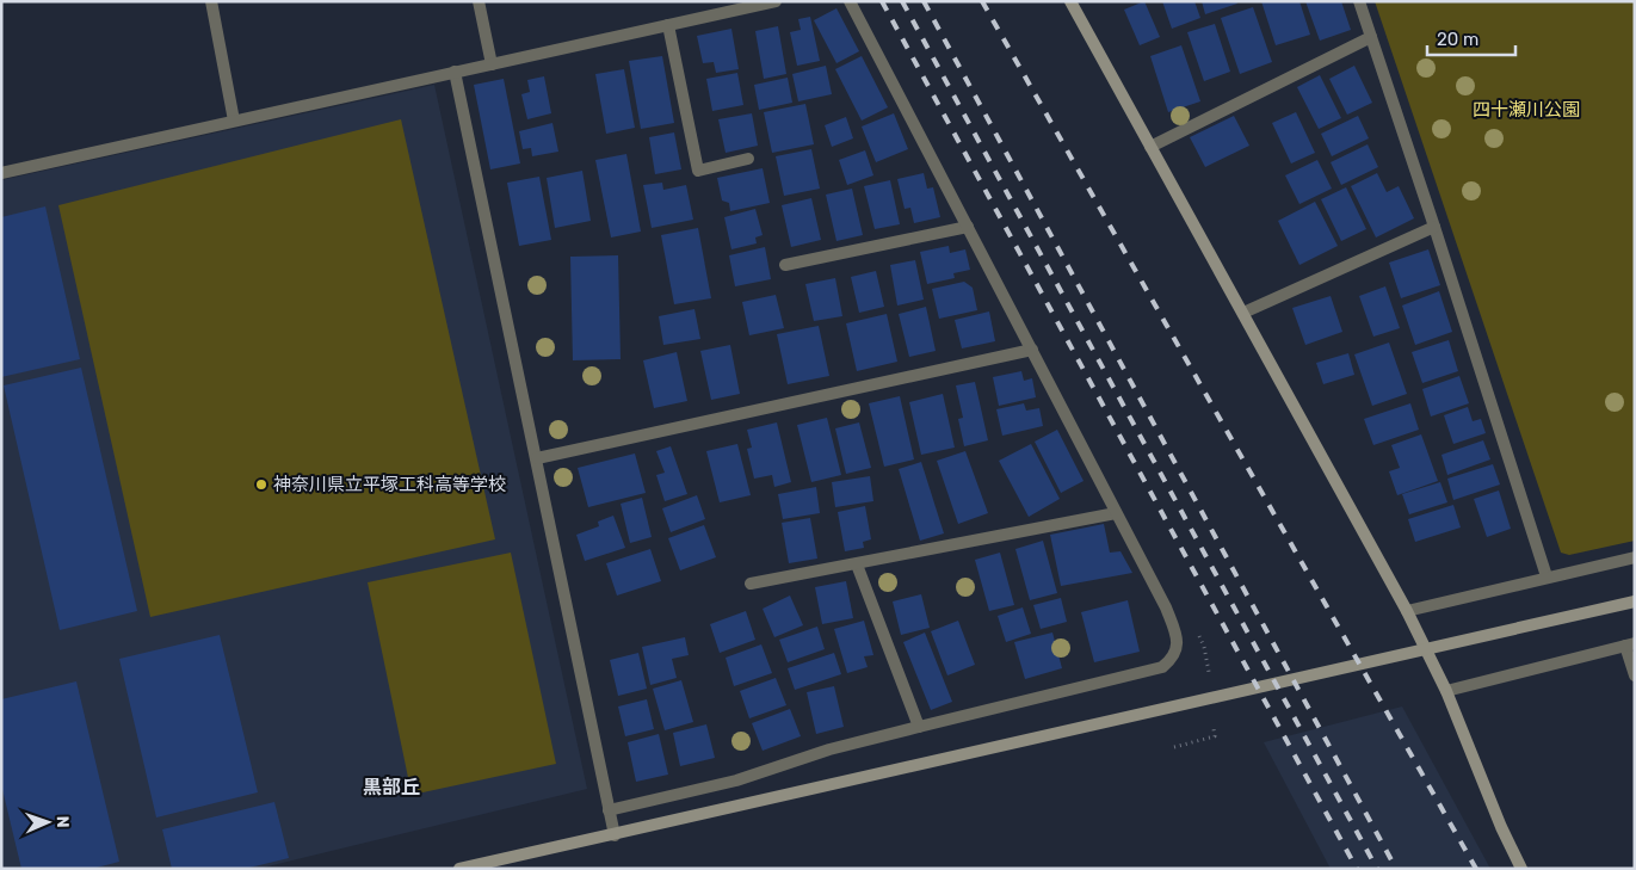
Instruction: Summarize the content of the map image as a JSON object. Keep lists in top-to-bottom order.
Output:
{
  "districts": ["黒部丘"],
  "parks": ["四十瀬川公園"],
  "places": ["神奈川県立平塚工科高等学校"],
  "scale_bar": "20 m",
  "north": "right"
}
